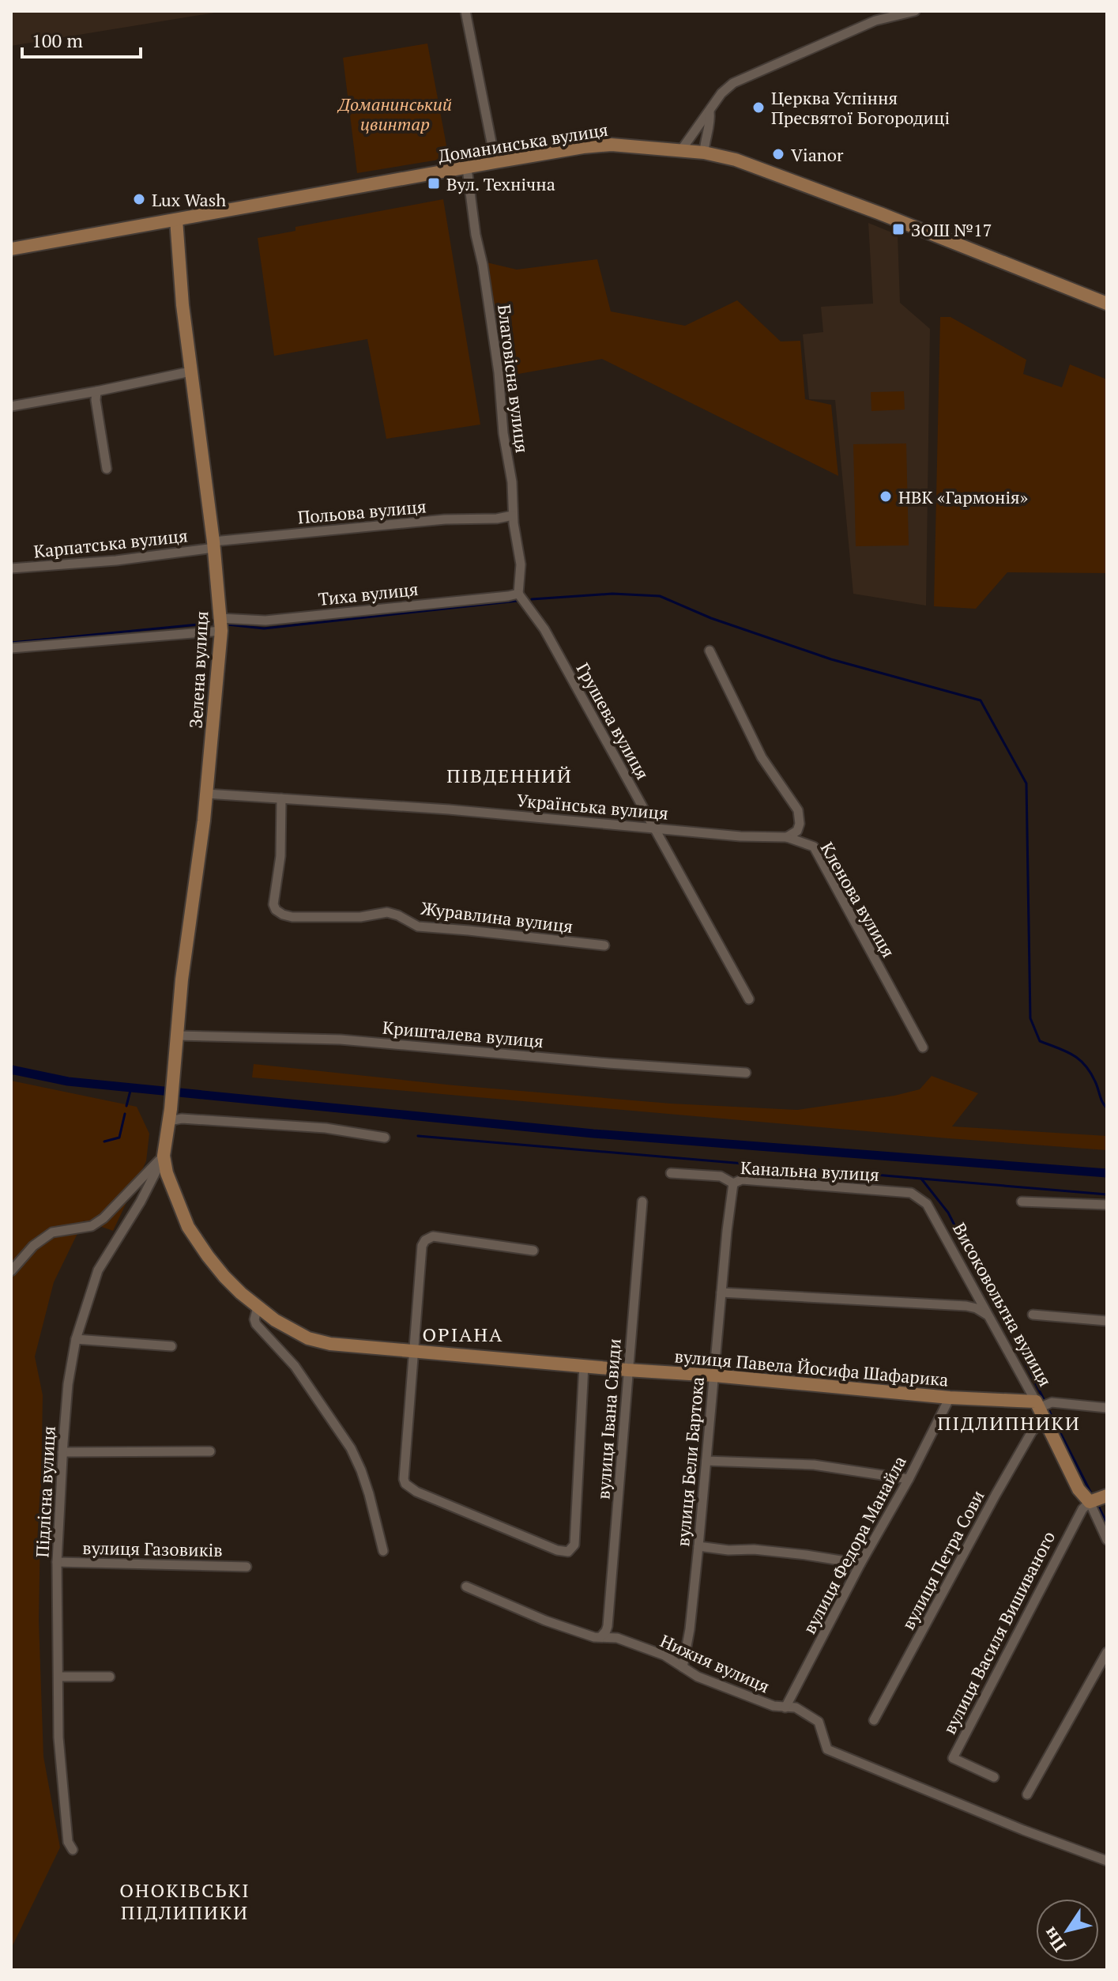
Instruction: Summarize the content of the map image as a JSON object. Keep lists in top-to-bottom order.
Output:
{
  "streets": {
    "street": [
      "Доманинська вулиця",
      "Благовісна вулиця",
      "Польова вулиця",
      "Карпатська вулиця",
      "Тиха вулиця",
      "Зелена вулиця",
      "Грушева вулиця",
      "Українська вулиця",
      "Кленова вулиця",
      "Журавлина вулиця",
      "Кришталева вулиця",
      "Канальна вулиця",
      "Високовольтна вулиця",
      "вулиця Павела Йосифа Шафарика",
      "вулиця Івана Свиди",
      "вулиця Бели Бартока",
      "Підлісна вулиця",
      "вулиця Федора Манайла",
      "вулиця Газовиків",
      "вулиця Петра Сови",
      "вулиця Василя Вишиваного",
      "Нижня вулиця"
    ]
  },
  "crossings": [
    ["Доманинська вулиця", "Благовісна вулиця"],
    ["Доманинська вулиця", "Зелена вулиця"],
    ["Благовісна вулиця", "Польова вулиця"],
    ["Благовісна вулиця", "Тиха вулиця"],
    ["Благовісна вулиця", "Грушева вулиця"],
    ["Польова вулиця", "Карпатська вулиця"],
    ["Польова вулиця", "Зелена вулиця"],
    ["Карпатська вулиця", "Зелена вулиця"],
    ["Тиха вулиця", "Зелена вулиця"],
    ["Тиха вулиця", "Грушева вулиця"],
    ["Зелена вулиця", "Українська вулиця"],
    ["Зелена вулиця", "Кришталева вулиця"],
    ["Зелена вулиця", "вулиця Павела Йосифа Шафарика"],
    ["Зелена вулиця", "Підлісна вулиця"],
    ["Грушева вулиця", "Українська вулиця"],
    ["Українська вулиця", "Кленова вулиця"],
    ["Українська вулиця", "Журавлина вулиця"],
    ["Канальна вулиця", "Високовольтна вулиця"],
    ["Канальна вулиця", "вулиця Бели Бартока"],
    ["Високовольтна вулиця", "вулиця Павела Йосифа Шафарика"],
    ["Високовольтна вулиця", "вулиця Петра Сови"],
    ["Високовольтна вулиця", "вулиця Василя Вишиваного"],
    ["вулиця Павела Йосифа Шафарика", "вулиця Івана Свиди"],
    ["вулиця Павела Йосифа Шафарика", "вулиця Бели Бартока"],
    ["вулиця Павела Йосифа Шафарика", "Підлісна вулиця"],
    ["вулиця Павела Йосифа Шафарика", "вулиця Федора Манайла"],
    ["вулиця Павела Йосифа Шафарика", "вулиця Петра Сови"],
    ["вулиця Івана Свиди", "Нижня вулиця"],
    ["вулиця Бели Бартока", "Нижня вулиця"],
    ["Підлісна вулиця", "вулиця Газовиків"],
    ["вулиця Федора Манайла", "Нижня вулиця"]
  ],
  "districts": [
    "ПІВДЕННИЙ",
    "ОРІАНА",
    "ПІДЛИПНИКИ",
    "ОНОКІВСЬКІ ПІДЛИПИКИ"
  ],
  "parks": ["Доманинський цвинтар"],
  "places": {
    "other": [
      "Церква Успіння Пресвятої Богородиці",
      "Vianor",
      "Lux Wash",
      "НВК «Гармонія»"
    ],
    "transit": ["Вул. Технічна", "ЗОШ №17"]
  },
  "scale_bar": "100 m",
  "north": "bottom left"
}
